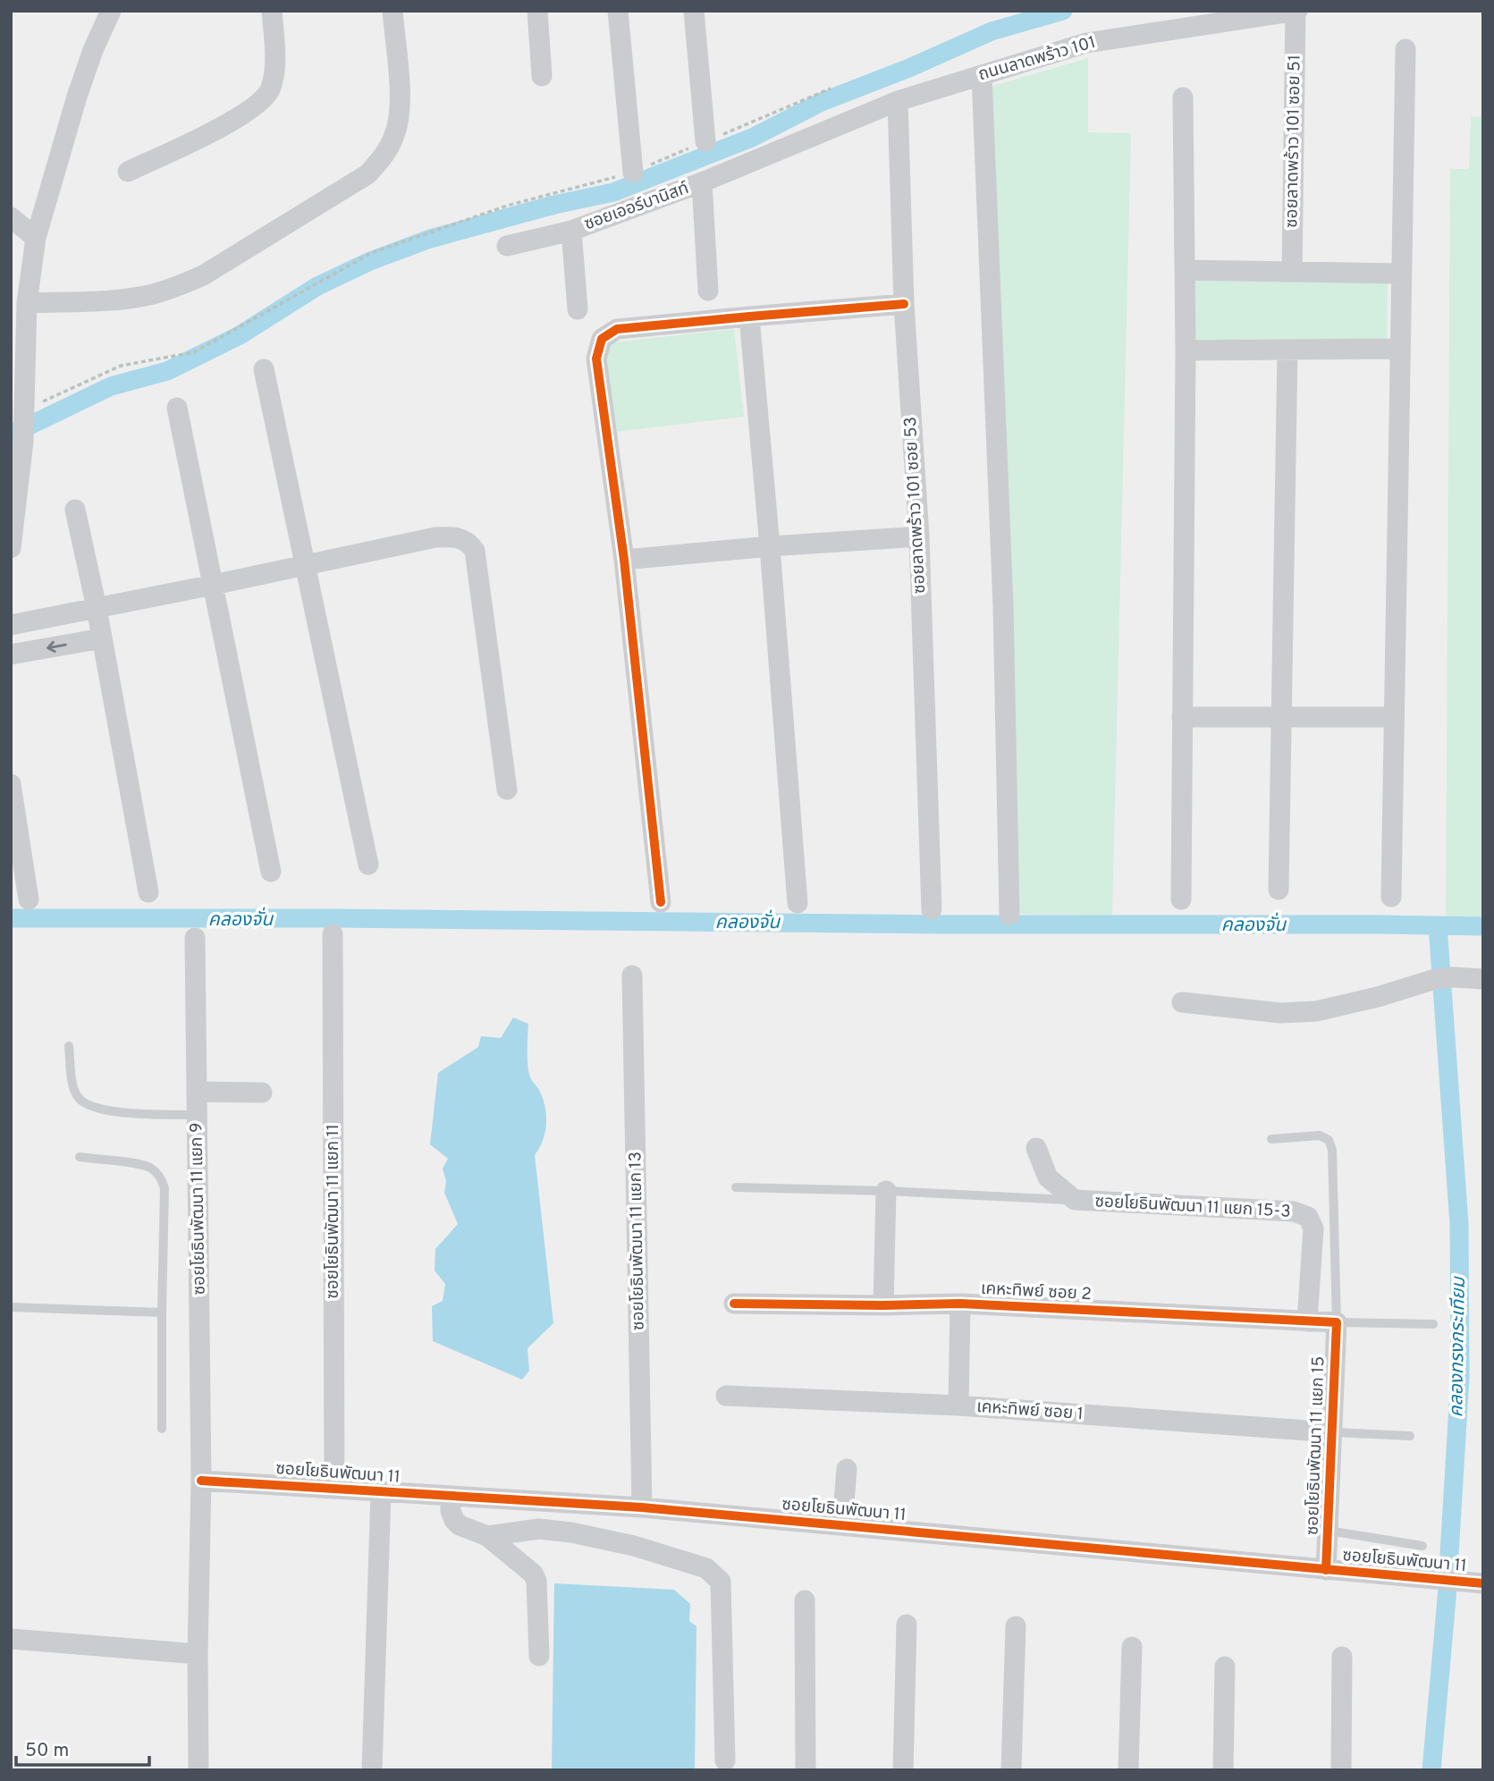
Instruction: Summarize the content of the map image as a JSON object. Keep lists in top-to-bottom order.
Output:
{
  "streets": {
    "street": [
      "ถนนลาดพร้าว 101",
      "ซอยลาดพร้าว 101 ซอย 51",
      "ซอยเออร์บานิสท์",
      "ซอยลาดพร้าว 101 ซอย 53",
      "ซอยโยธินพัฒนา 11 แยก 15-3",
      "ซอยโยธินพัฒนา 11 แยก 9",
      "ซอยโยธินพัฒนา 11 แยก 11",
      "ซอยโยธินพัฒนา 11 แยก 13",
      "เคหะทิพย์ ซอย 2",
      "เคหะทิพย์ ซอย 1",
      "ซอยโยธินพัฒนา 11 แยก 15",
      "ซอยโยธินพัฒนา 11"
    ]
  },
  "crossings": [
    ["ถนนลาดพร้าว 101", "ซอยลาดพร้าว 101 ซอย 51"],
    ["ถนนลาดพร้าว 101", "ซอยเออร์บานิสท์"],
    ["ถนนลาดพร้าว 101", "ซอยลาดพร้าว 101 ซอย 53"],
    ["ซอยโยธินพัฒนา 11 แยก 15-3", "เคหะทิพย์ ซอย 2"],
    ["ซอยโยธินพัฒนา 11 แยก 9", "ซอยโยธินพัฒนา 11"],
    ["ซอยโยธินพัฒนา 11 แยก 11", "ซอยโยธินพัฒนา 11"],
    ["ซอยโยธินพัฒนา 11 แยก 13", "ซอยโยธินพัฒนา 11"],
    ["เคหะทิพย์ ซอย 2", "ซอยโยธินพัฒนา 11 แยก 15"],
    ["เคหะทิพย์ ซอย 1", "ซอยโยธินพัฒนา 11 แยก 15"],
    ["ซอยโยธินพัฒนา 11 แยก 15", "ซอยโยธินพัฒนา 11"]
  ],
  "water": ["คลองจั่น", "คลองทรงกระเทียม"],
  "scale_bar": "50 m"
}
